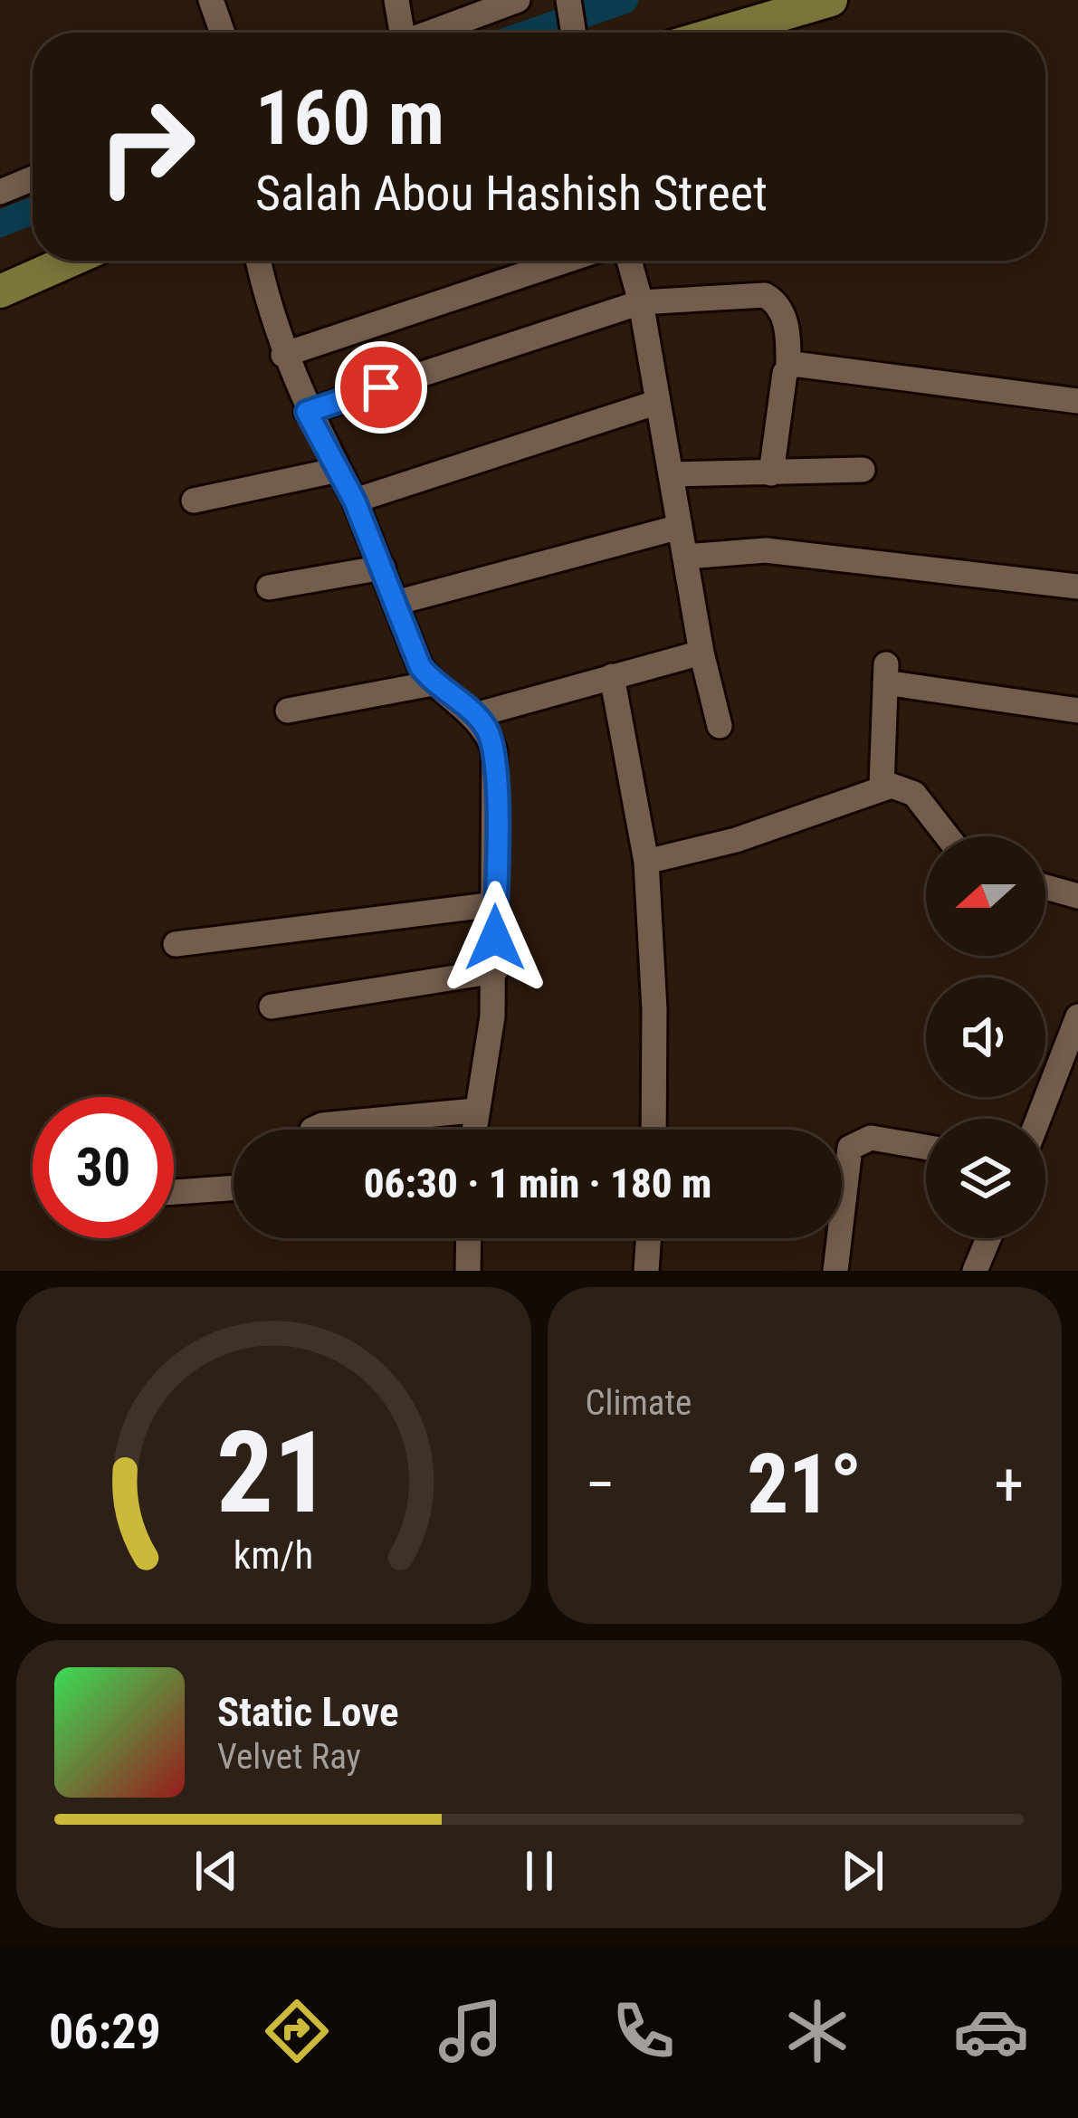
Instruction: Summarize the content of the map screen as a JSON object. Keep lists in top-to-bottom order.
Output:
{
  "north": "left",
  "page": {
    "turn": ["160 m", "Salah Abou Hashish Street"],
    "limit": "30",
    "trip": "06:30 · 1 min · 180 m",
    "tile": "Climate",
    "heat": ["−", "21°", "+"],
    "song": ["Static Love", "Velvet Ray"],
    "tabs": "06:29",
    "gauge": ["21", "km/h"]
  }
}
